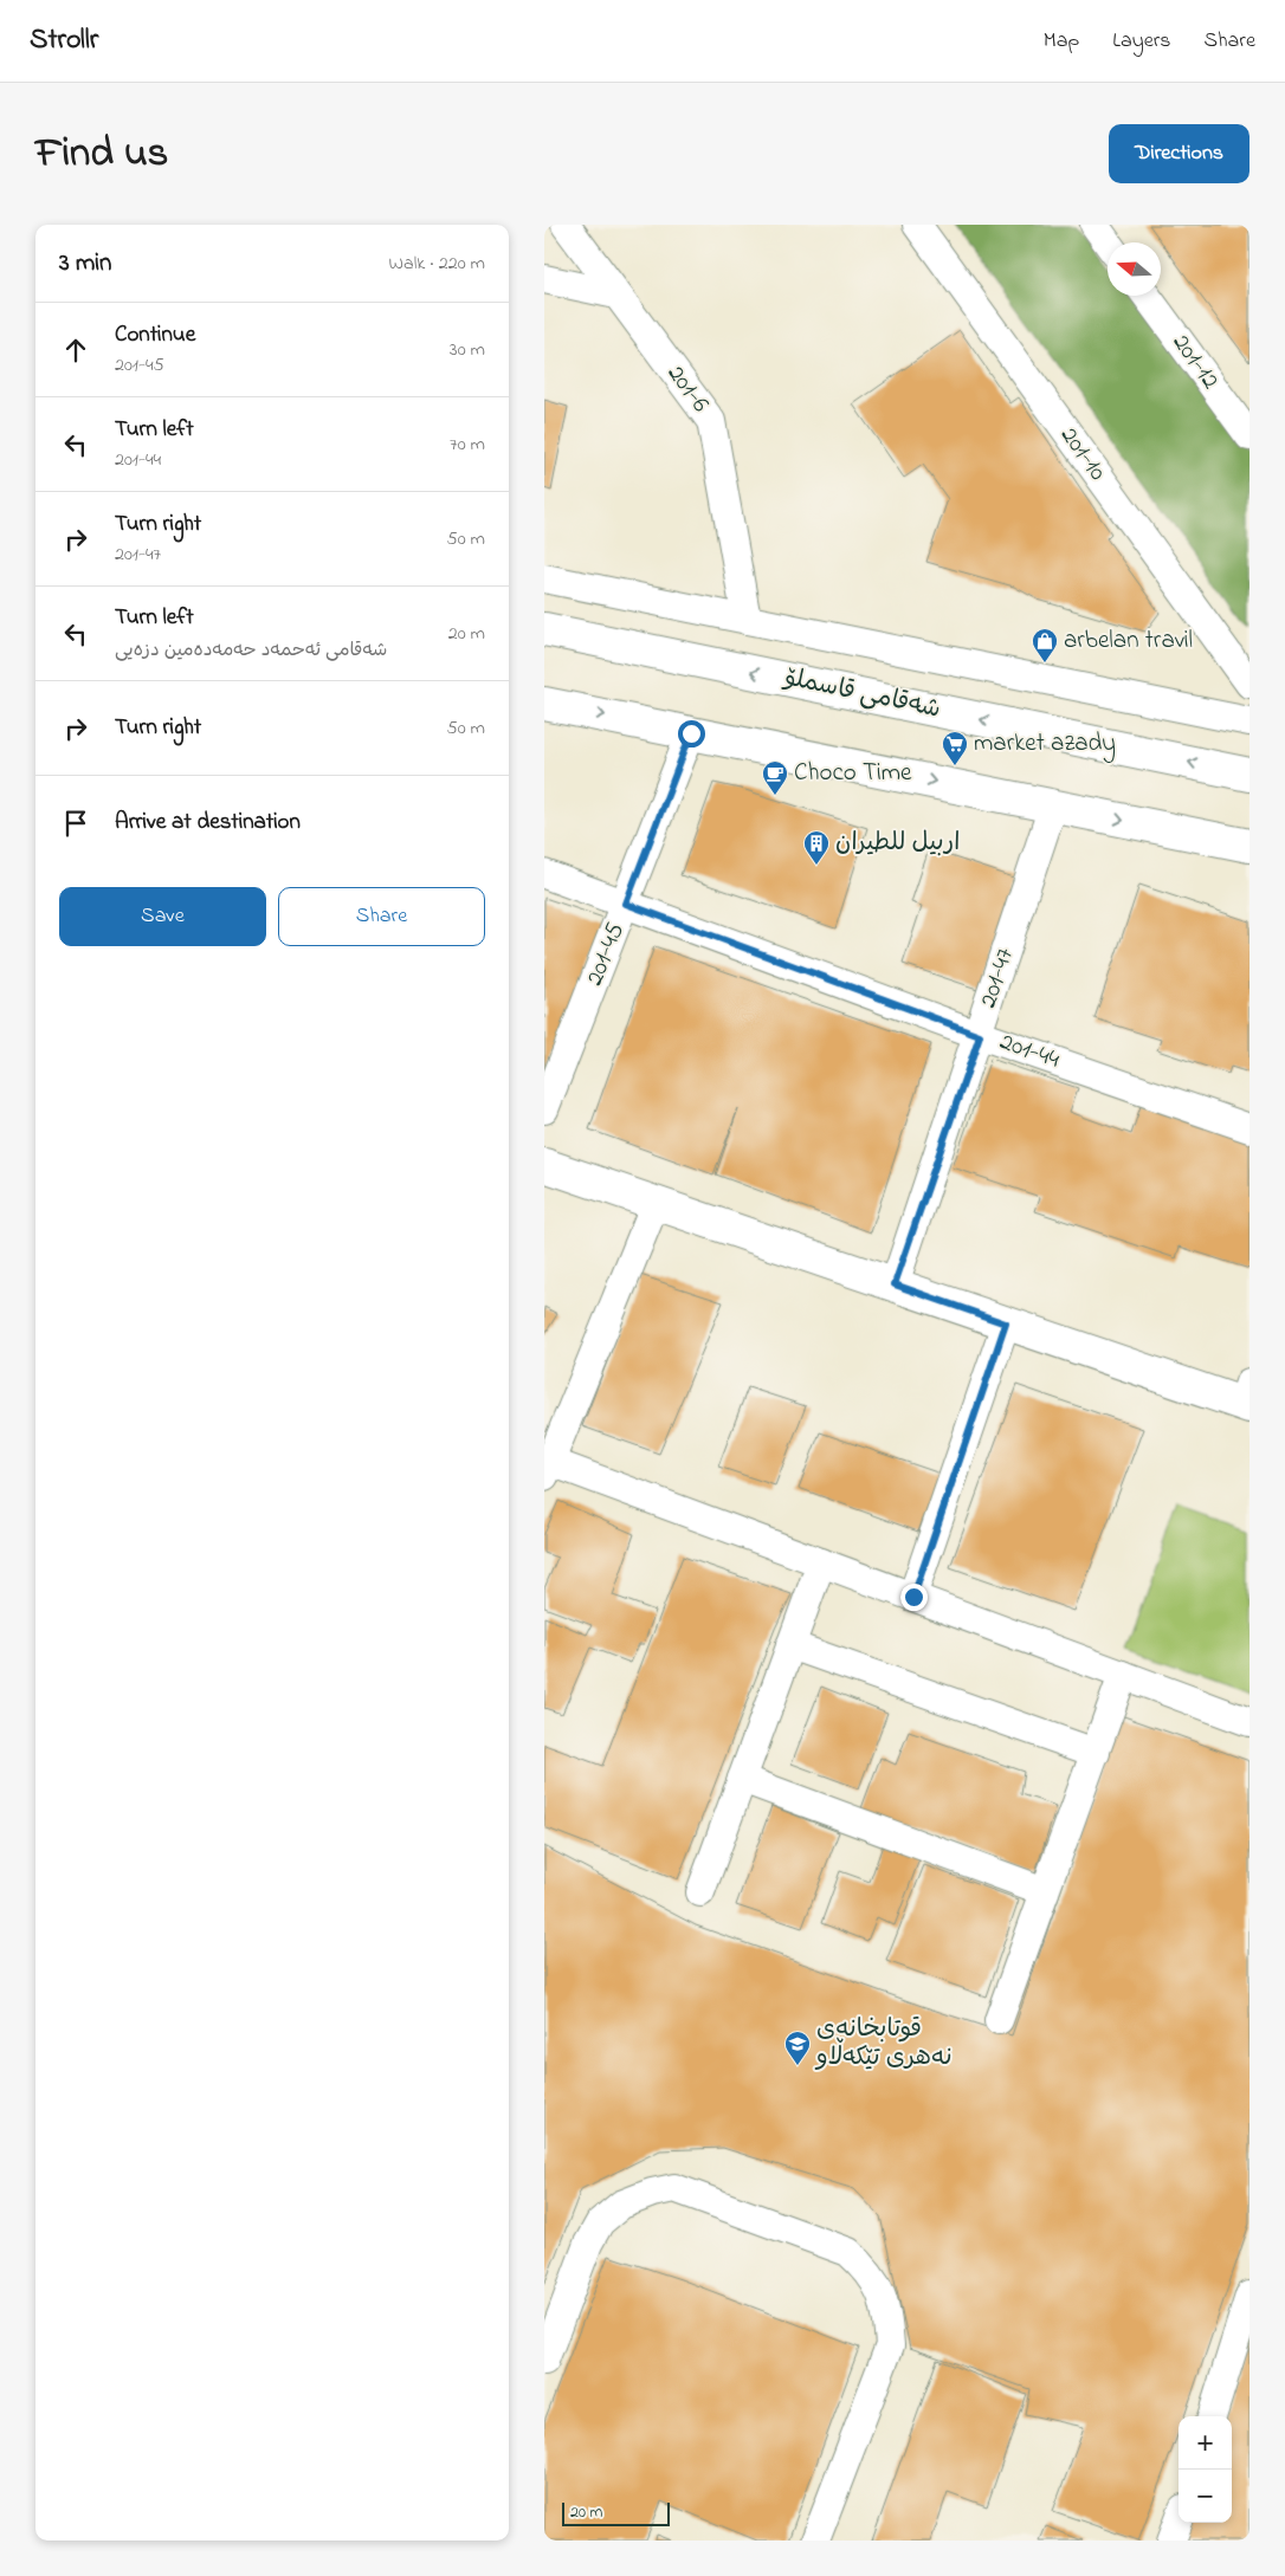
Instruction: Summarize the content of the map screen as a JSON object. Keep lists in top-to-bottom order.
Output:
{
  "streets": {
    "main road": ["شەقامی قاسملۆ"],
    "street": [
      "201-12",
      "201-6",
      "201-10",
      "201-45",
      "201-47",
      "201-44"
    ]
  },
  "crossings": [
    ["201-45", "201-44"],
    ["201-47", "201-44"]
  ],
  "places": {
    "shop": ["arbelan travil"],
    "supermarket": ["market azady"],
    "cafe": ["Choco Time"],
    "building": ["اربيل للطيران"],
    "school or university": ["قوتابخانه‌ی نه‌هری تێكه‌ڵاو"]
  },
  "scale_bar": "20 m",
  "north": "left",
  "page": {
    "header": "Strollr",
    "nav": ["Map", "Layers", "Share"],
    "title": "Find us",
    "buttons": [
      "Directions",
      ["Save", "Share"]
    ],
    "heading": ["3 min", "Walk · 220 m"],
    "list": [
      ["Continue", "201-45", "30 m"],
      ["Turn left", "201-44", "70 m"],
      ["Turn right", "201-47", "50 m"],
      ["Turn left", "شەقامی ئەحمەد حەمەدەمین دزەیی", "20 m"],
      ["Turn right", "50 m"],
      "Arrive at destination"
    ],
    "map_buttons": ["+", "−"],
    "scale": "20 m"
  }
}
